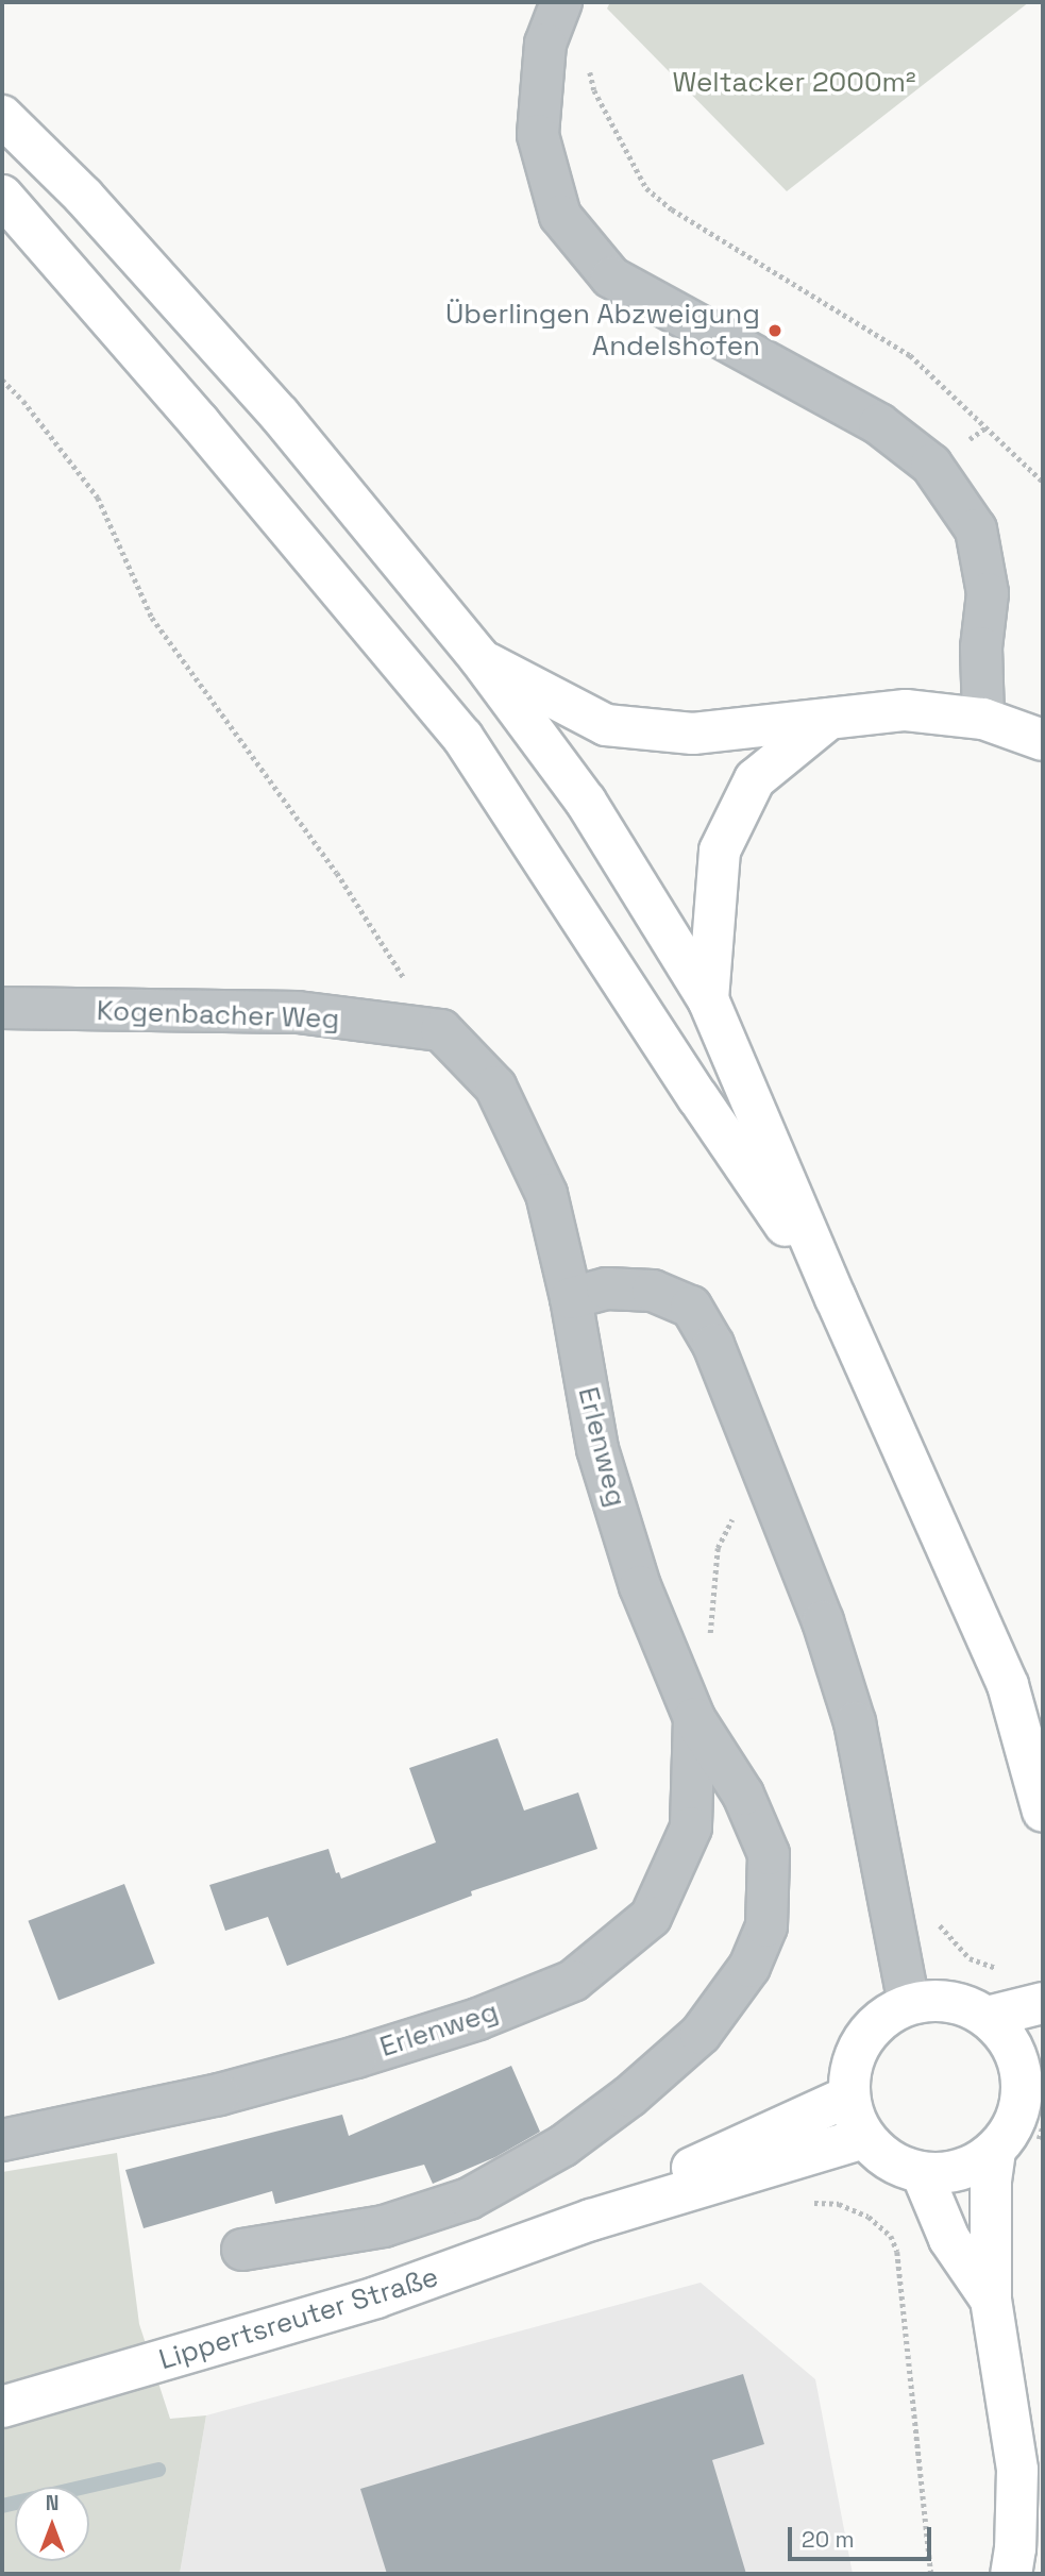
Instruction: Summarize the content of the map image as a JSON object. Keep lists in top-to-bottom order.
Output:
{
  "streets": {
    "main road": ["Lippertsreuter Straße"],
    "street": ["Kogenbacher Weg", "Erlenweg"]
  },
  "parks": ["Weltacker 2000m²"],
  "places": ["Überlingen Abzweigung Andelshofen"],
  "scale_bar": "20 m",
  "north": "top"
}
